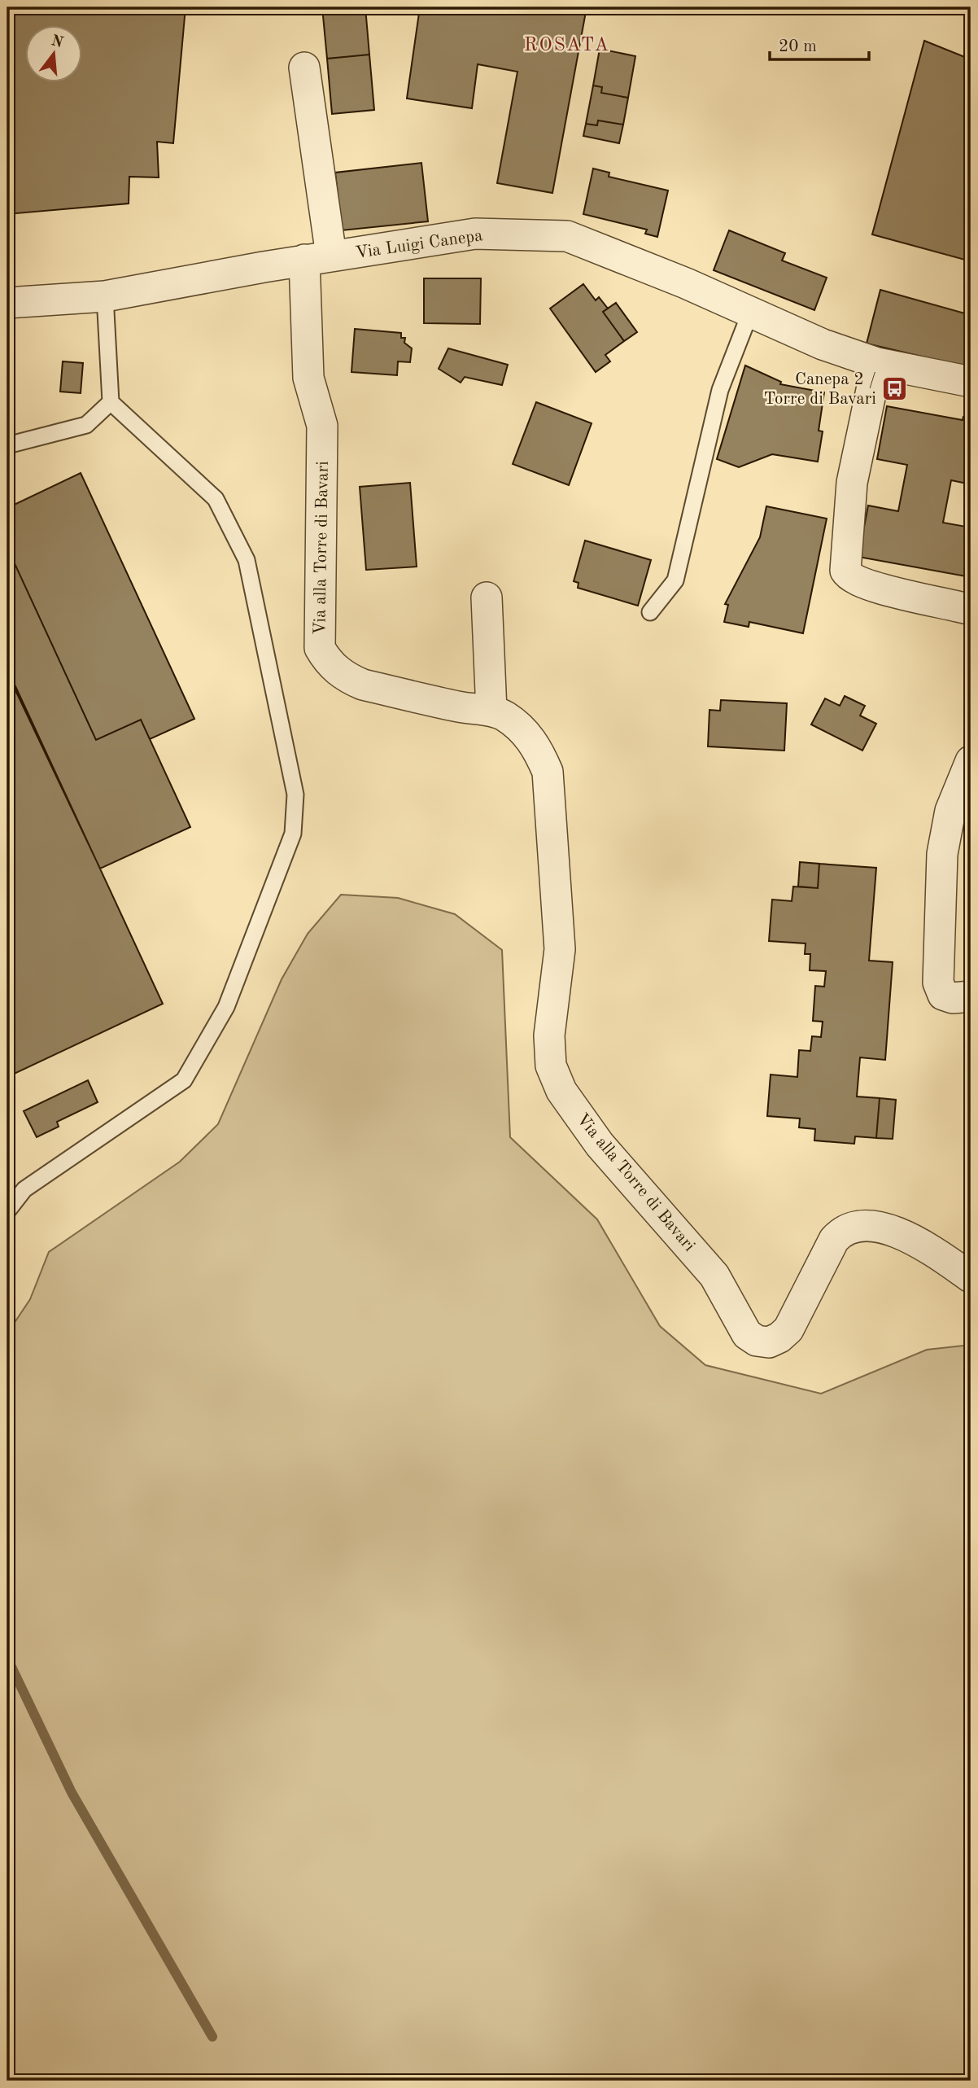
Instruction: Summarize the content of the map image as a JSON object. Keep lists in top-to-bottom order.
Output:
{
  "streets": {
    "street": ["Via Luigi Canepa", "Via alla Torre di Bavari"]
  },
  "crossings": [
    ["Via Luigi Canepa", "Via alla Torre di Bavari"]
  ],
  "districts": ["ROSATA"],
  "places": {
    "bus stop": ["Canepa 2 / Torre di Bavari"]
  },
  "scale_bar": "20 m",
  "north": "top"
}
